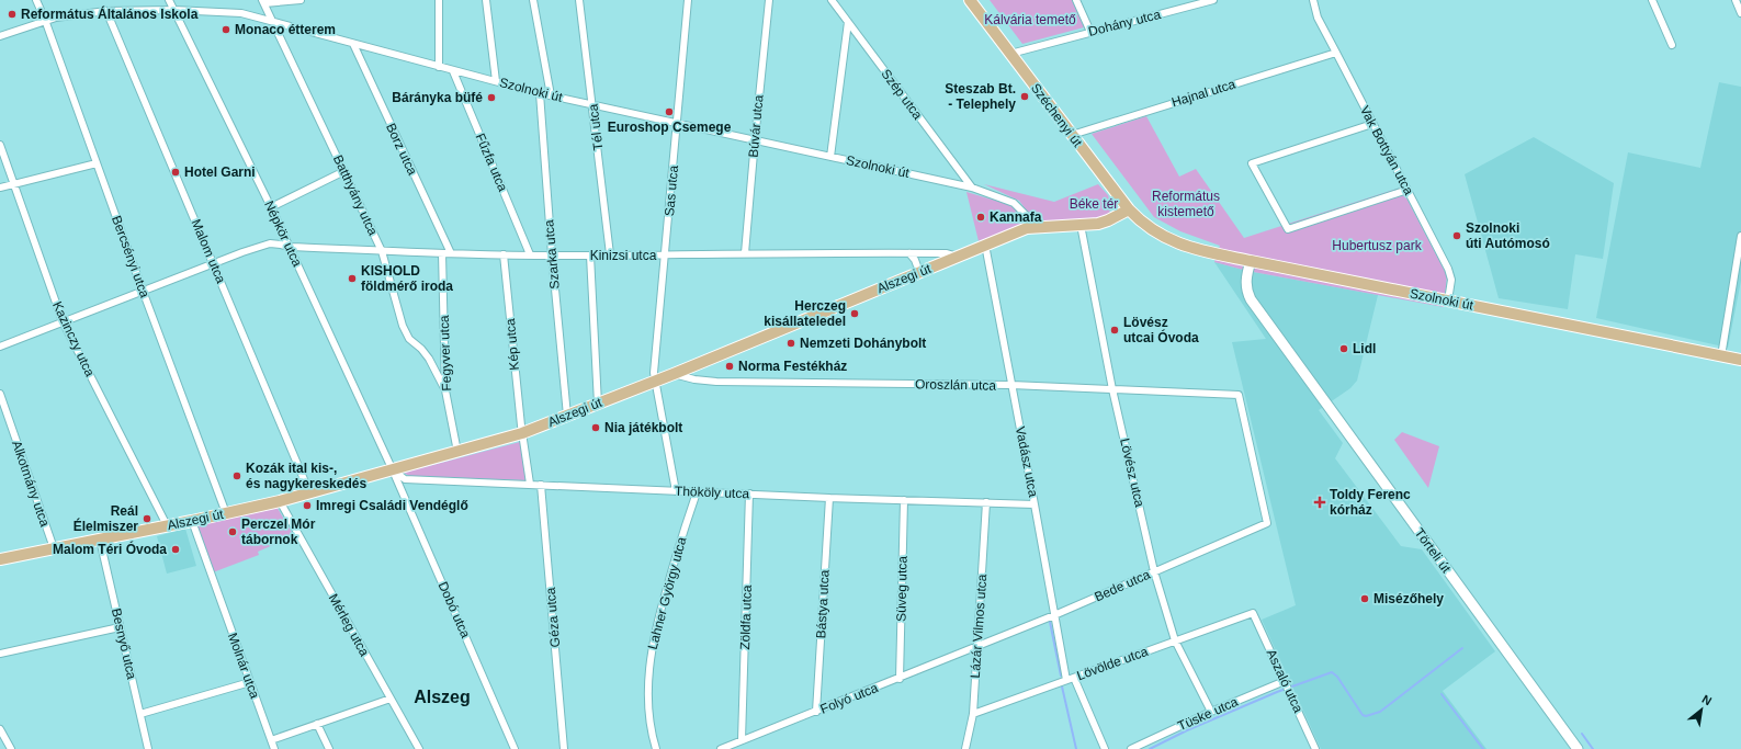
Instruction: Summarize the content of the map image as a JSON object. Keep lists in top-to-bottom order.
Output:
{
  "streets": {
    "main road": [
      "Szolnoki út",
      "Széchenyi út",
      "Alszegi út",
      "Törteli út"
    ],
    "street": [
      "Dohány utca",
      "Hajnal utca",
      "Szép utca",
      "Búvár utca",
      "Tél utca",
      "Borz utca",
      "Vak Bottyán utca",
      "Fűzfa utca",
      "Sas utca",
      "Batthyány utca",
      "Népkör utca",
      "Malom utca",
      "Szarka utca",
      "Kinizsi utca",
      "Bercsényi utca",
      "Kazinczy utca",
      "Kép utca",
      "Fegyver utca",
      "Oroszlán utca",
      "Vadász utca",
      "Lövész utca",
      "Alkotmány utca",
      "Thököly utca",
      "Bede utca",
      "Süveg utca",
      "Lahner György utca",
      "Bástya utca",
      "Dobó utca",
      "Géza utca",
      "Zöldfa utca",
      "Mérleg utca",
      "Lázár Vilmos utca",
      "Besnyő utca",
      "Lövölde utca",
      "Molnár utca",
      "Aszaló utca",
      "Folyó utca",
      "Tüske utca"
    ]
  },
  "crossings": [
    ["Dohány utca", "Széchenyi út"],
    ["Szolnoki út", "Szép utca"],
    ["Szolnoki út", "Széchenyi út"],
    ["Szolnoki út", "Búvár utca"],
    ["Szolnoki út", "Tél utca"],
    ["Szolnoki út", "Borz utca"],
    ["Szolnoki út", "Vak Bottyán utca"],
    ["Szolnoki út", "Fűzfa utca"],
    ["Szolnoki út", "Sas utca"],
    ["Szolnoki út", "Batthyány utca"],
    ["Szolnoki út", "Népkör utca"],
    ["Szolnoki út", "Malom utca"],
    ["Szolnoki út", "Szarka utca"],
    ["Szolnoki út", "Bercsényi utca"],
    ["Szolnoki út", "Alszegi út"],
    ["Szolnoki út", "Törteli út"],
    ["Hajnal utca", "Széchenyi út"],
    ["Hajnal utca", "Vak Bottyán utca"],
    ["Széchenyi út", "Alszegi út"],
    ["Búvár utca", "Kinizsi utca"],
    ["Tél utca", "Kinizsi utca"],
    ["Borz utca", "Kinizsi utca"],
    ["Fűzfa utca", "Kinizsi utca"],
    ["Sas utca", "Kinizsi utca"],
    ["Sas utca", "Alszegi út"],
    ["Sas utca", "Thököly utca"],
    ["Batthyány utca", "Kinizsi utca"],
    ["Batthyány utca", "Fegyver utca"],
    ["Népkör utca", "Kinizsi utca"],
    ["Népkör utca", "Alszegi út"],
    ["Népkör utca", "Thököly utca"],
    ["Népkör utca", "Dobó utca"],
    ["Malom utca", "Kinizsi utca"],
    ["Malom utca", "Alszegi út"],
    ["Szarka utca", "Kinizsi utca"],
    ["Szarka utca", "Alszegi út"],
    ["Kinizsi utca", "Bercsényi utca"],
    ["Kinizsi utca", "Alszegi út"],
    ["Kinizsi utca", "Kazinczy utca"],
    ["Kinizsi utca", "Kép utca"],
    ["Kinizsi utca", "Fegyver utca"],
    ["Bercsényi utca", "Alszegi út"],
    ["Alszegi út", "Kazinczy utca"],
    ["Alszegi út", "Kép utca"],
    ["Alszegi út", "Fegyver utca"],
    ["Alszegi út", "Oroszlán utca"],
    ["Alszegi út", "Vadász utca"],
    ["Alszegi út", "Lövész utca"],
    ["Alszegi út", "Alkotmány utca"],
    ["Alszegi út", "Thököly utca"],
    ["Alszegi út", "Dobó utca"],
    ["Alszegi út", "Mérleg utca"],
    ["Alszegi út", "Besnyő utca"],
    ["Alszegi út", "Molnár utca"],
    ["Oroszlán utca", "Vadász utca"],
    ["Oroszlán utca", "Lövész utca"],
    ["Oroszlán utca", "Bede utca"],
    ["Vadász utca", "Thököly utca"],
    ["Vadász utca", "Bede utca"],
    ["Vadász utca", "Lövölde utca"],
    ["Lövész utca", "Bede utca"],
    ["Lövész utca", "Lövölde utca"],
    ["Lövész utca", "Tüske utca"],
    ["Thököly utca", "Süveg utca"],
    ["Thököly utca", "Lahner György utca"],
    ["Thököly utca", "Bástya utca"],
    ["Thököly utca", "Dobó utca"],
    ["Thököly utca", "Géza utca"],
    ["Thököly utca", "Zöldfa utca"],
    ["Thököly utca", "Lázár Vilmos utca"],
    ["Bede utca", "Lázár Vilmos utca"],
    ["Bede utca", "Folyó utca"],
    ["Süveg utca", "Folyó utca"],
    ["Bástya utca", "Folyó utca"],
    ["Zöldfa utca", "Folyó utca"],
    ["Lázár Vilmos utca", "Lövölde utca"],
    ["Lázár Vilmos utca", "Folyó utca"],
    ["Lövölde utca", "Aszaló utca"],
    ["Aszaló utca", "Tüske utca"]
  ],
  "districts": ["Alszeg"],
  "parks": [
    "Kálvária temető",
    "Református kistemető",
    "Béke tér",
    "Hubertusz park"
  ],
  "places": {
    "other": [
      "Református Általános Iskola",
      "Monaco étterem",
      "Steszab Bt. - Telephely",
      "Bárányka büfé",
      "Euroshop Csemege",
      "Hotel Garni",
      "Kannafa",
      "Szolnoki úti Autómosó",
      "KISHOLD földmérő iroda",
      "Herczeg kisállateledel",
      "Lövész utcai Óvoda",
      "Nemzeti Dohánybolt",
      "Lidl",
      "Norma Festékház",
      "Nia játékbolt",
      "Kozák ital kis-, és nagykereskedés",
      "Imregi Családi Vendéglő",
      "Reál Élelmiszer",
      "Perczel Mór tábornok",
      "Malom Téri Óvoda",
      "Misézőhely"
    ],
    "health": ["Toldy Ferenc kórház"]
  },
  "north": "top right"
}
